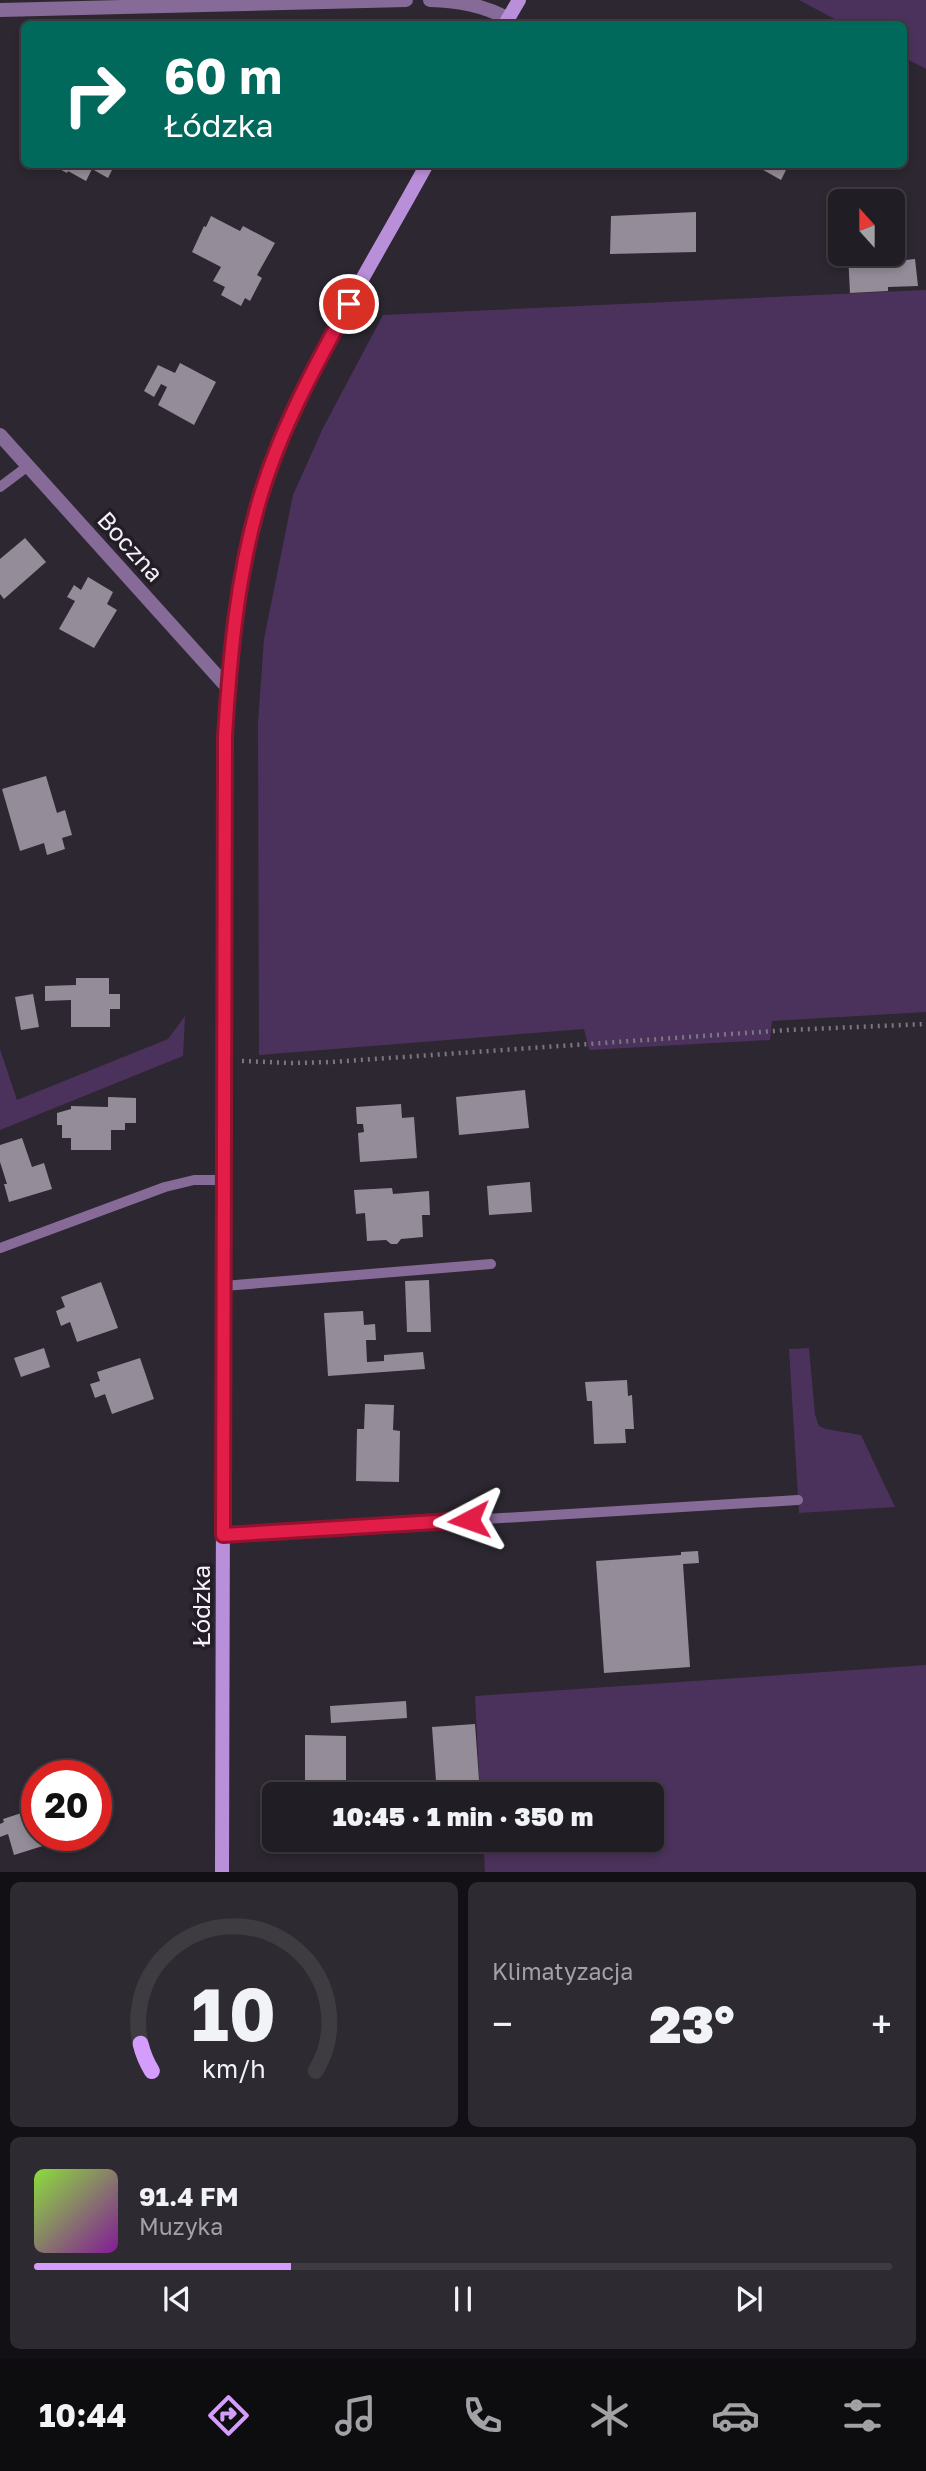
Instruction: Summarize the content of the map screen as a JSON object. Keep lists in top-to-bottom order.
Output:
{
  "streets": {
    "main road": ["Łódzka"],
    "street": ["Boczna"]
  },
  "crossings": [
    ["Boczna", "Łódzka"]
  ],
  "north": "top",
  "page": {
    "turn": ["60 m", "Łódzka"],
    "limit": "20",
    "trip": "10:45 · 1 min · 350 m",
    "tile": "Klimatyzacja",
    "heat": ["−", "23°", "+"],
    "song": ["91.4 FM", "Muzyka"],
    "tabs": "10:44",
    "gauge": ["10", "km/h"]
  }
}
